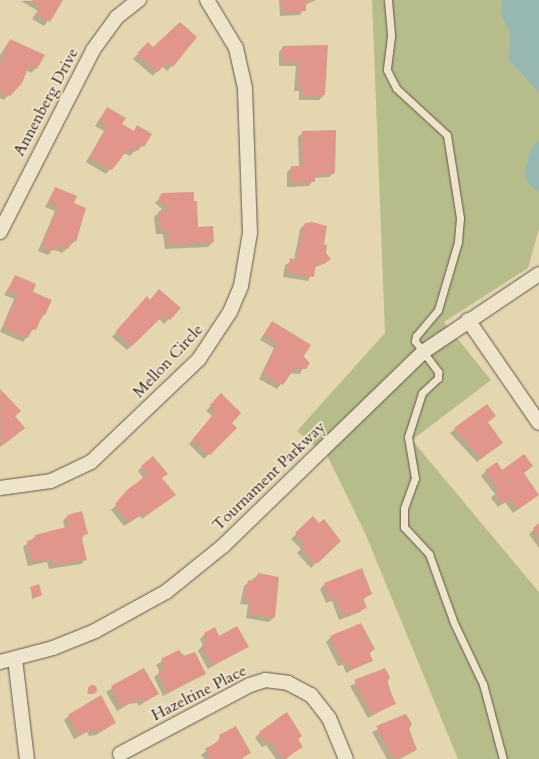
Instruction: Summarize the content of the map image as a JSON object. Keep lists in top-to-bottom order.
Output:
{
  "streets": {
    "street": [
      "Annenberg Drive",
      "Mellon Circle",
      "Tournament Parkway",
      "Hazeltine Place"
    ]
  }
}
